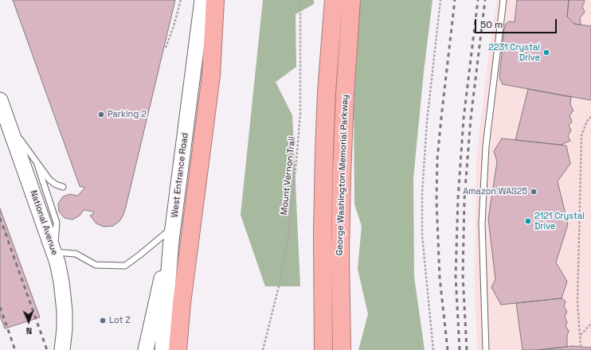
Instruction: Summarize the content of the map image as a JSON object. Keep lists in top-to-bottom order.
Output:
{
  "streets": {
    "highway": ["George Washington Memorial Parkway"],
    "main road": ["West Entrance Road", "National Avenue"],
    "path": ["Mount Vernon Trail"]
  },
  "places": [
    "2231 Crystal Drive",
    "Parking 2",
    "Amazon WAS25",
    "2121 Crystal Drive",
    "Lot Z"
  ],
  "scale_bar": "50 m",
  "north": "bottom"
}
